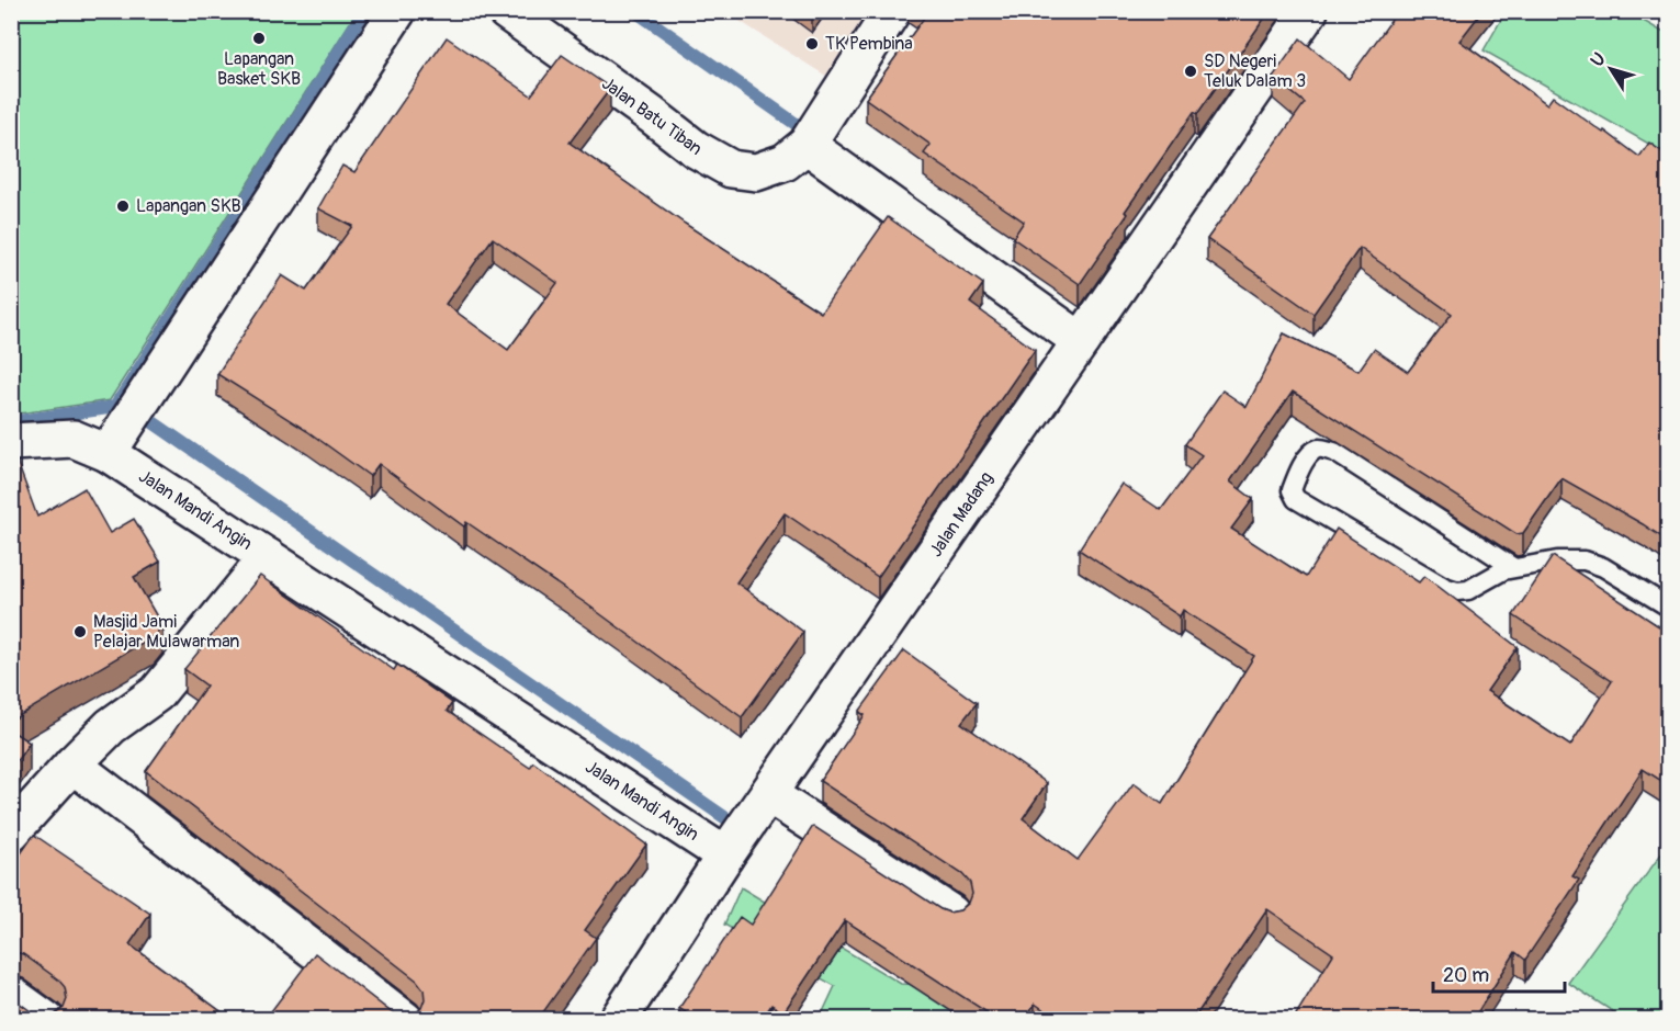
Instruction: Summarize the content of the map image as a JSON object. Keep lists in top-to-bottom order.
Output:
{
  "streets": {
    "street": ["Jalan Batu Tiban", "Jalan Mandi Angin", "Jalan Madang"]
  },
  "crossings": [
    ["Jalan Mandi Angin", "Jalan Madang"]
  ],
  "places": [
    "Lapangan Basket SKB",
    "TK Pembina",
    "SD Negeri Teluk Dalam 3",
    "Lapangan SKB",
    "Masjid Jami Pelajar Mulawarman"
  ],
  "scale_bar": "20 m",
  "north": "top left"
}
